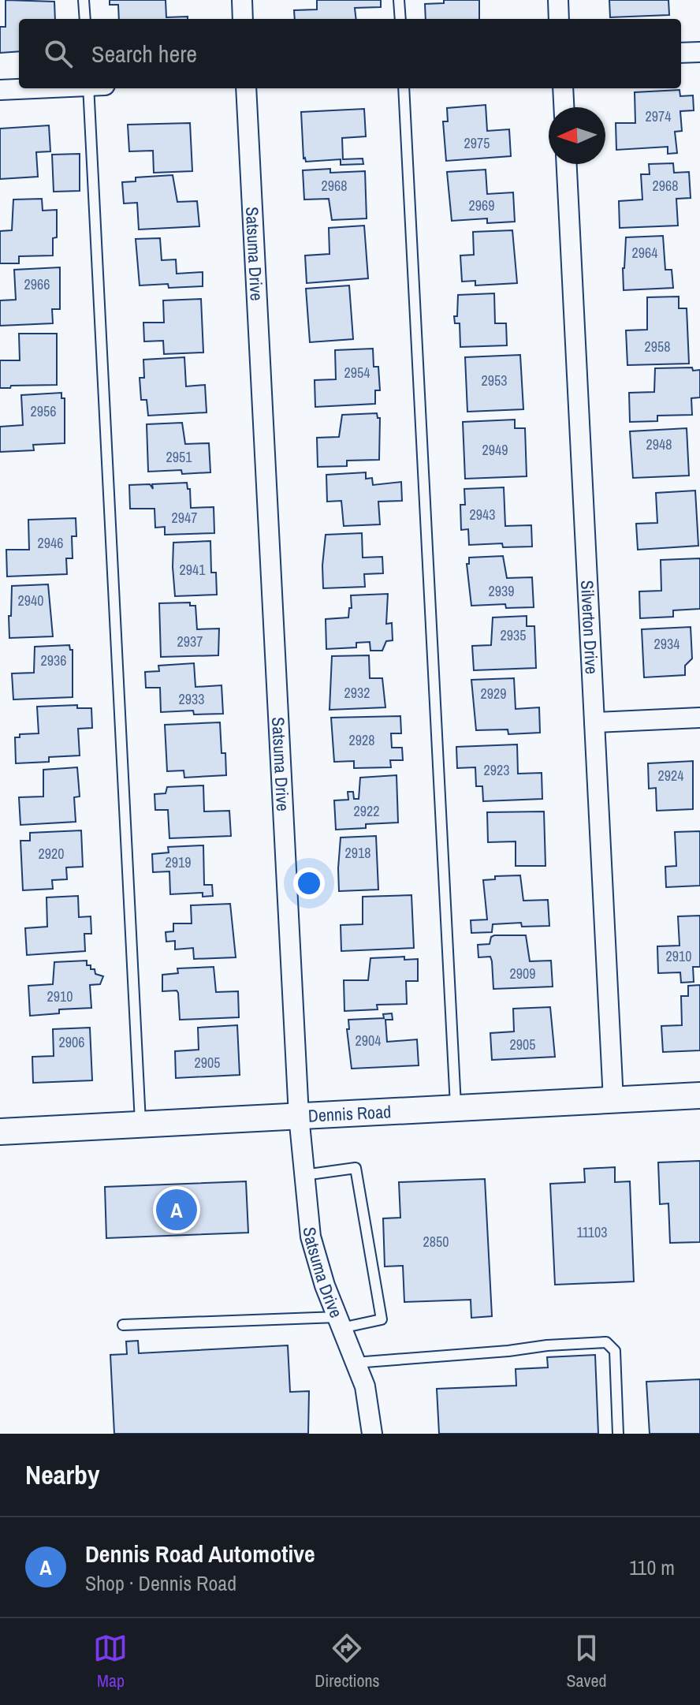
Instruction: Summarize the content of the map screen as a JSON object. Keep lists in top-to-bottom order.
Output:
{
  "streets": {
    "street": ["Satsuma Drive", "Silverton Drive", "Dennis Road"]
  },
  "crossings": [
    ["Satsuma Drive", "Dennis Road"],
    ["Silverton Drive", "Dennis Road"]
  ],
  "house_numbers": [
    "2974",
    "2975",
    "2968",
    "2968",
    "2969",
    "2964",
    "2966",
    "2958",
    "2954",
    "2953",
    "2956",
    "2948",
    "2949",
    "2951",
    "2943",
    "2947",
    "2946",
    "2941",
    "2939",
    "2940",
    "2935",
    "2937",
    "2934",
    "2936",
    "2932",
    "2929",
    "2933",
    "2928",
    "2923",
    "2924",
    "2922",
    "2918",
    "2920",
    "2919",
    "2910",
    "2909",
    "2910",
    "2904",
    "2906",
    "2905",
    "2905",
    "11103",
    "2850"
  ],
  "north": "left",
  "page": {
    "search": "Search here",
    "pins": "A",
    "heading": "Nearby",
    "list": [
      {
        "mark": "A",
        "name": "Dennis Road Automotive",
        "note": "Shop · Dennis Road",
        "value": "110 m"
      }
    ],
    "nav": ["Map", "Directions", "Saved"]
  }
}
